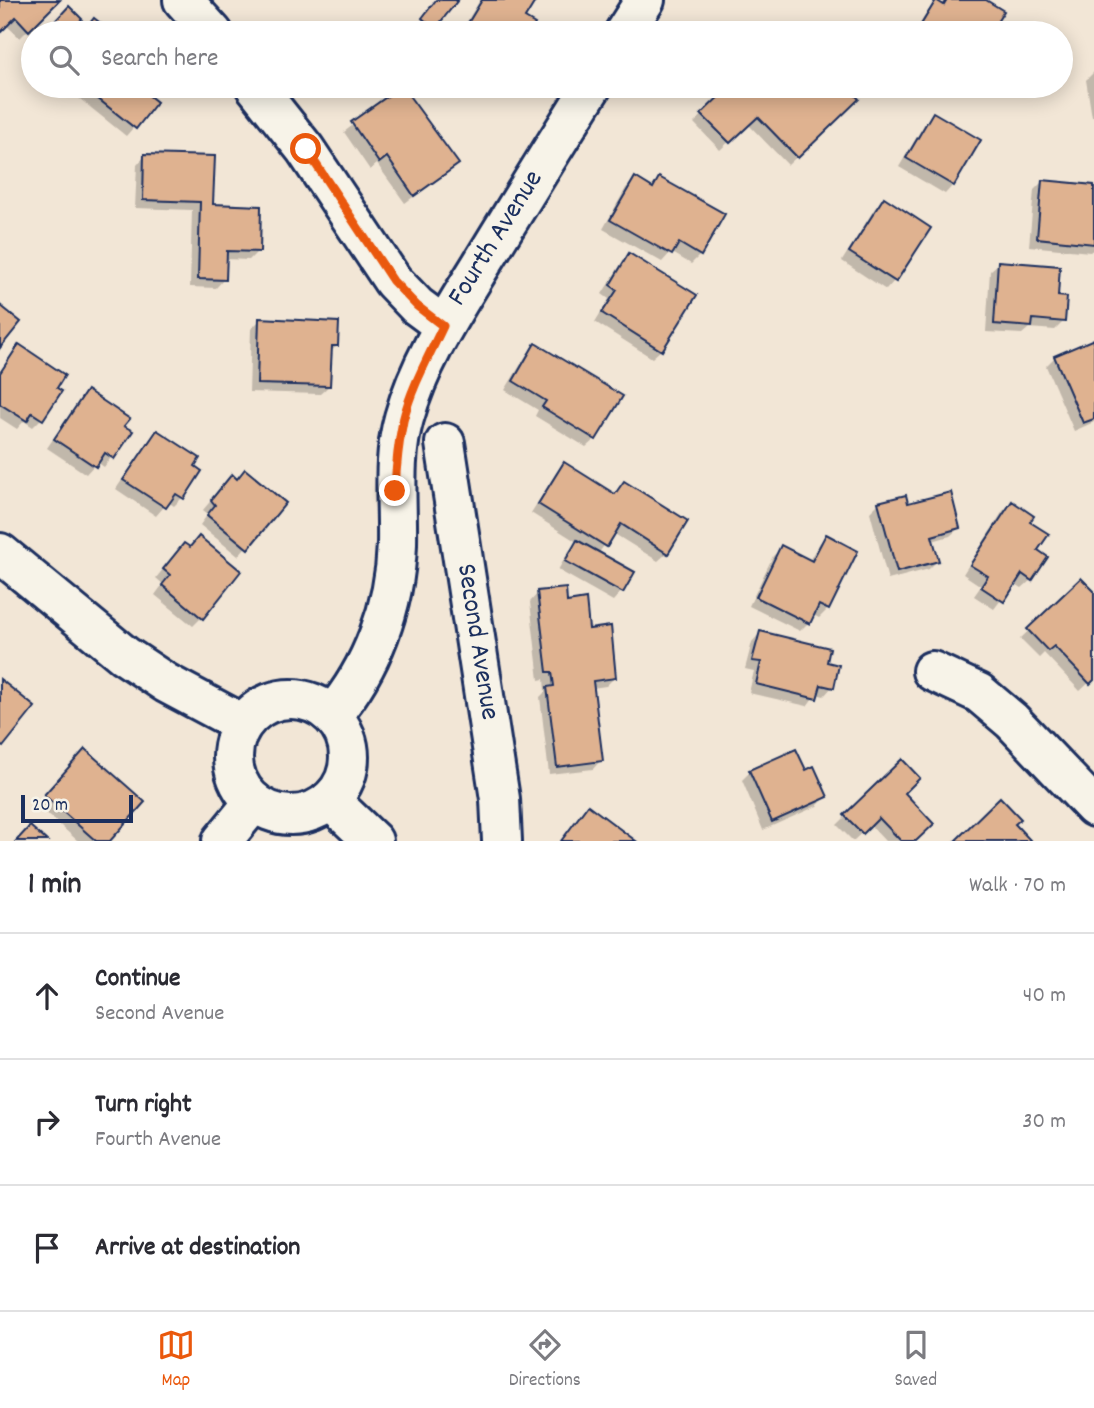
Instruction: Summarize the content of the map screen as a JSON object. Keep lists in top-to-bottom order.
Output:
{
  "streets": {
    "street": ["Fourth Avenue", "Second Avenue"]
  },
  "scale_bar": "20 m",
  "page": {
    "search": "Search here",
    "scale": "20 m",
    "heading": ["1 min", "Walk · 70 m"],
    "list": [
      ["Continue", "Second Avenue", "40 m"],
      ["Turn right", "Fourth Avenue", "30 m"],
      "Arrive at destination"
    ],
    "nav": ["Map", "Directions", "Saved"]
  }
}
